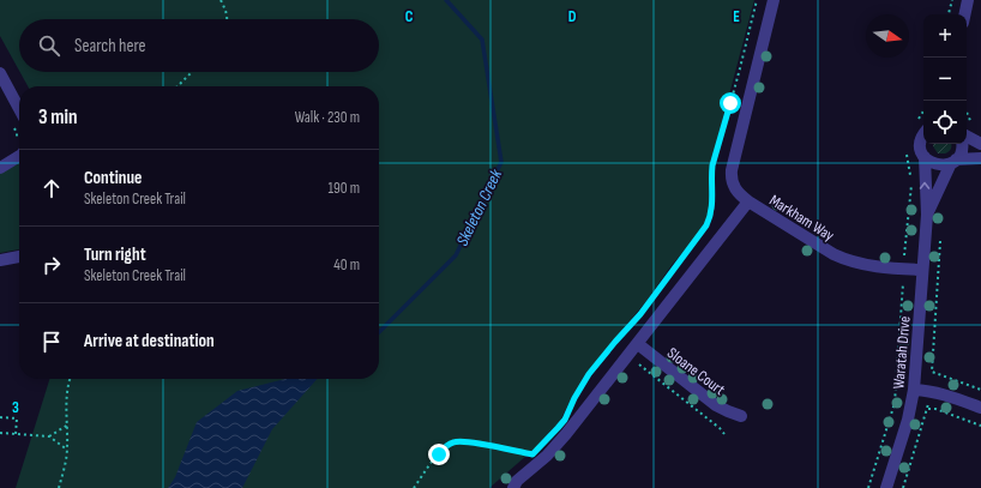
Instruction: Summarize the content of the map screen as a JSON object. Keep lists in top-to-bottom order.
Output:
{
  "streets": {
    "street": ["Markham Way", "Waratah Drive", "Sloane Court"]
  },
  "crossings": [
    ["Markham Way", "Waratah Drive"],
    ["Markham Way", "Sloane Court"]
  ],
  "water": ["Skeleton Creek"],
  "north": "right",
  "page": {
    "map_buttons": ["+", "−"],
    "search": "Search here",
    "heading": ["3 min", "Walk · 230 m"],
    "list": [
      ["Continue", "Skeleton Creek Trail", "190 m"],
      ["Turn right", "Skeleton Creek Trail", "40 m"],
      "Arrive at destination"
    ]
  },
  "grid": {
    "columns": ["C", "D", "E"],
    "rows": ["3"]
  }
}
